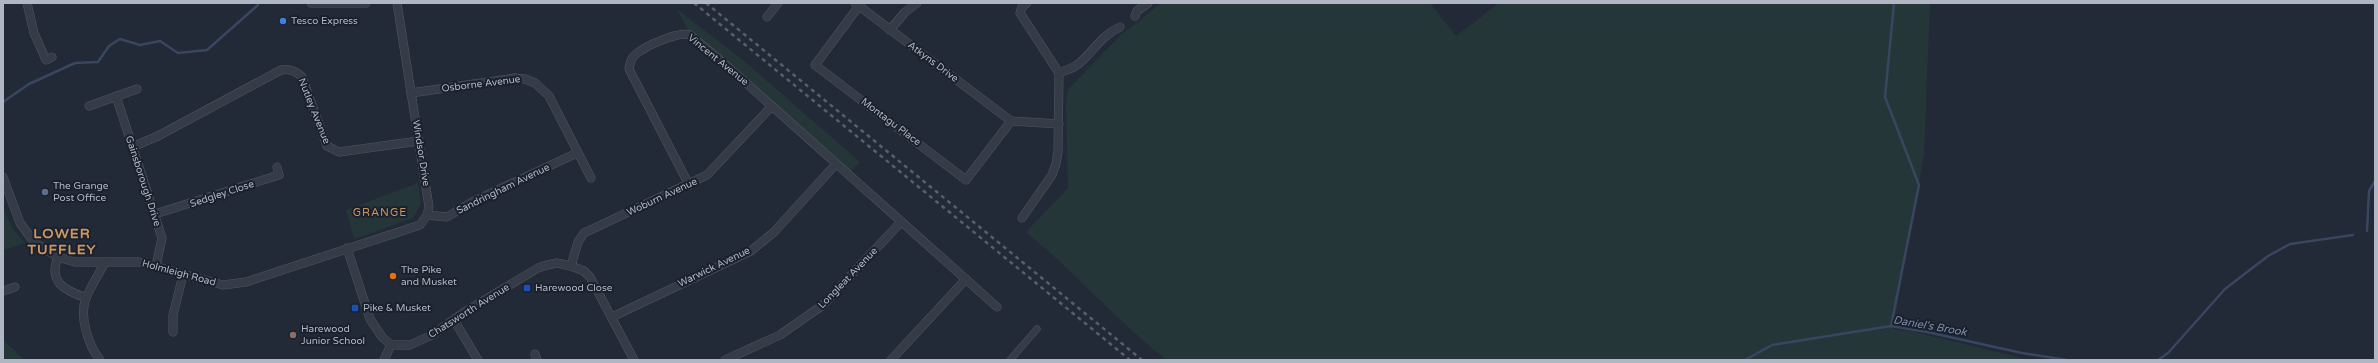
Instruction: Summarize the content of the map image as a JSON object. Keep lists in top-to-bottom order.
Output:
{
  "streets": {
    "street": [
      "Vincent Avenue",
      "Atkyns Drive",
      "Osborne Avenue",
      "Nutley Avenue",
      "Montagu Place",
      "Windsor Drive",
      "Gainsborough Drive",
      "Sandringham Avenue",
      "Sedgley Close",
      "Woburn Avenue",
      "Warwick Avenue",
      "Holmleigh Road",
      "Longleat Avenue",
      "Chatsworth Avenue"
    ]
  },
  "crossings": [
    ["Vincent Avenue", "Woburn Avenue"],
    ["Vincent Avenue", "Warwick Avenue"],
    ["Vincent Avenue", "Longleat Avenue"],
    ["Atkyns Drive", "Montagu Place"],
    ["Osborne Avenue", "Windsor Drive"],
    ["Osborne Avenue", "Sandringham Avenue"],
    ["Nutley Avenue", "Windsor Drive"],
    ["Nutley Avenue", "Gainsborough Drive"],
    ["Windsor Drive", "Sandringham Avenue"],
    ["Gainsborough Drive", "Sedgley Close"],
    ["Gainsborough Drive", "Holmleigh Road"],
    ["Woburn Avenue", "Chatsworth Avenue"],
    ["Warwick Avenue", "Chatsworth Avenue"]
  ],
  "districts": ["GRANGE", "LOWER TUFFLEY"],
  "water": ["Daniel's Brook"],
  "places": {
    "other": [
      "Tesco Express",
      "The Grange Post Office",
      "The Pike and Musket",
      "Harewood Junior School"
    ],
    "transit": ["Harewood Close", "Pike & Musket"]
  }
}
